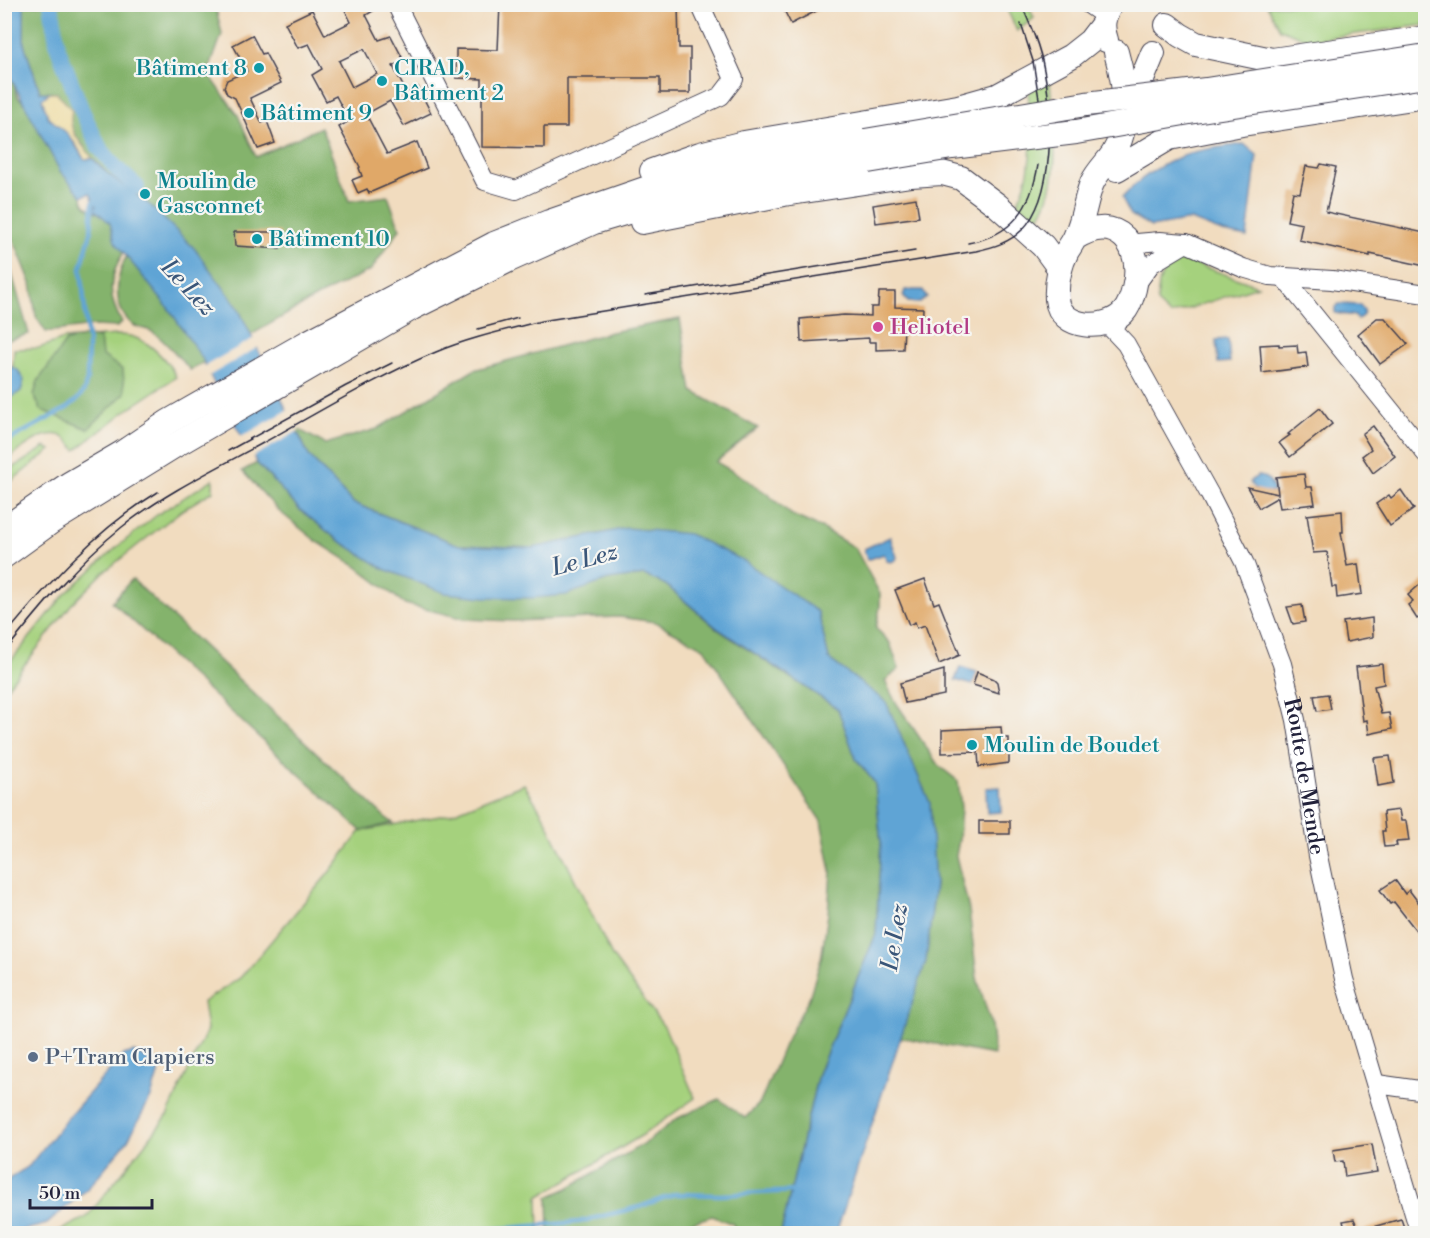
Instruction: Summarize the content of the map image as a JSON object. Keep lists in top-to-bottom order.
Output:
{
  "streets": {
    "street": ["Route de Mende"]
  },
  "water": ["Le Lez"],
  "places": [
    "Bâtiment 8",
    "CIRAD, Bâtiment 2",
    "Bâtiment 9",
    "Moulin de Gasconnet",
    "Bâtiment 10",
    "Heliotel",
    "Moulin de Boudet",
    "P+Tram Clapiers"
  ],
  "scale_bar": "50 m"
}
